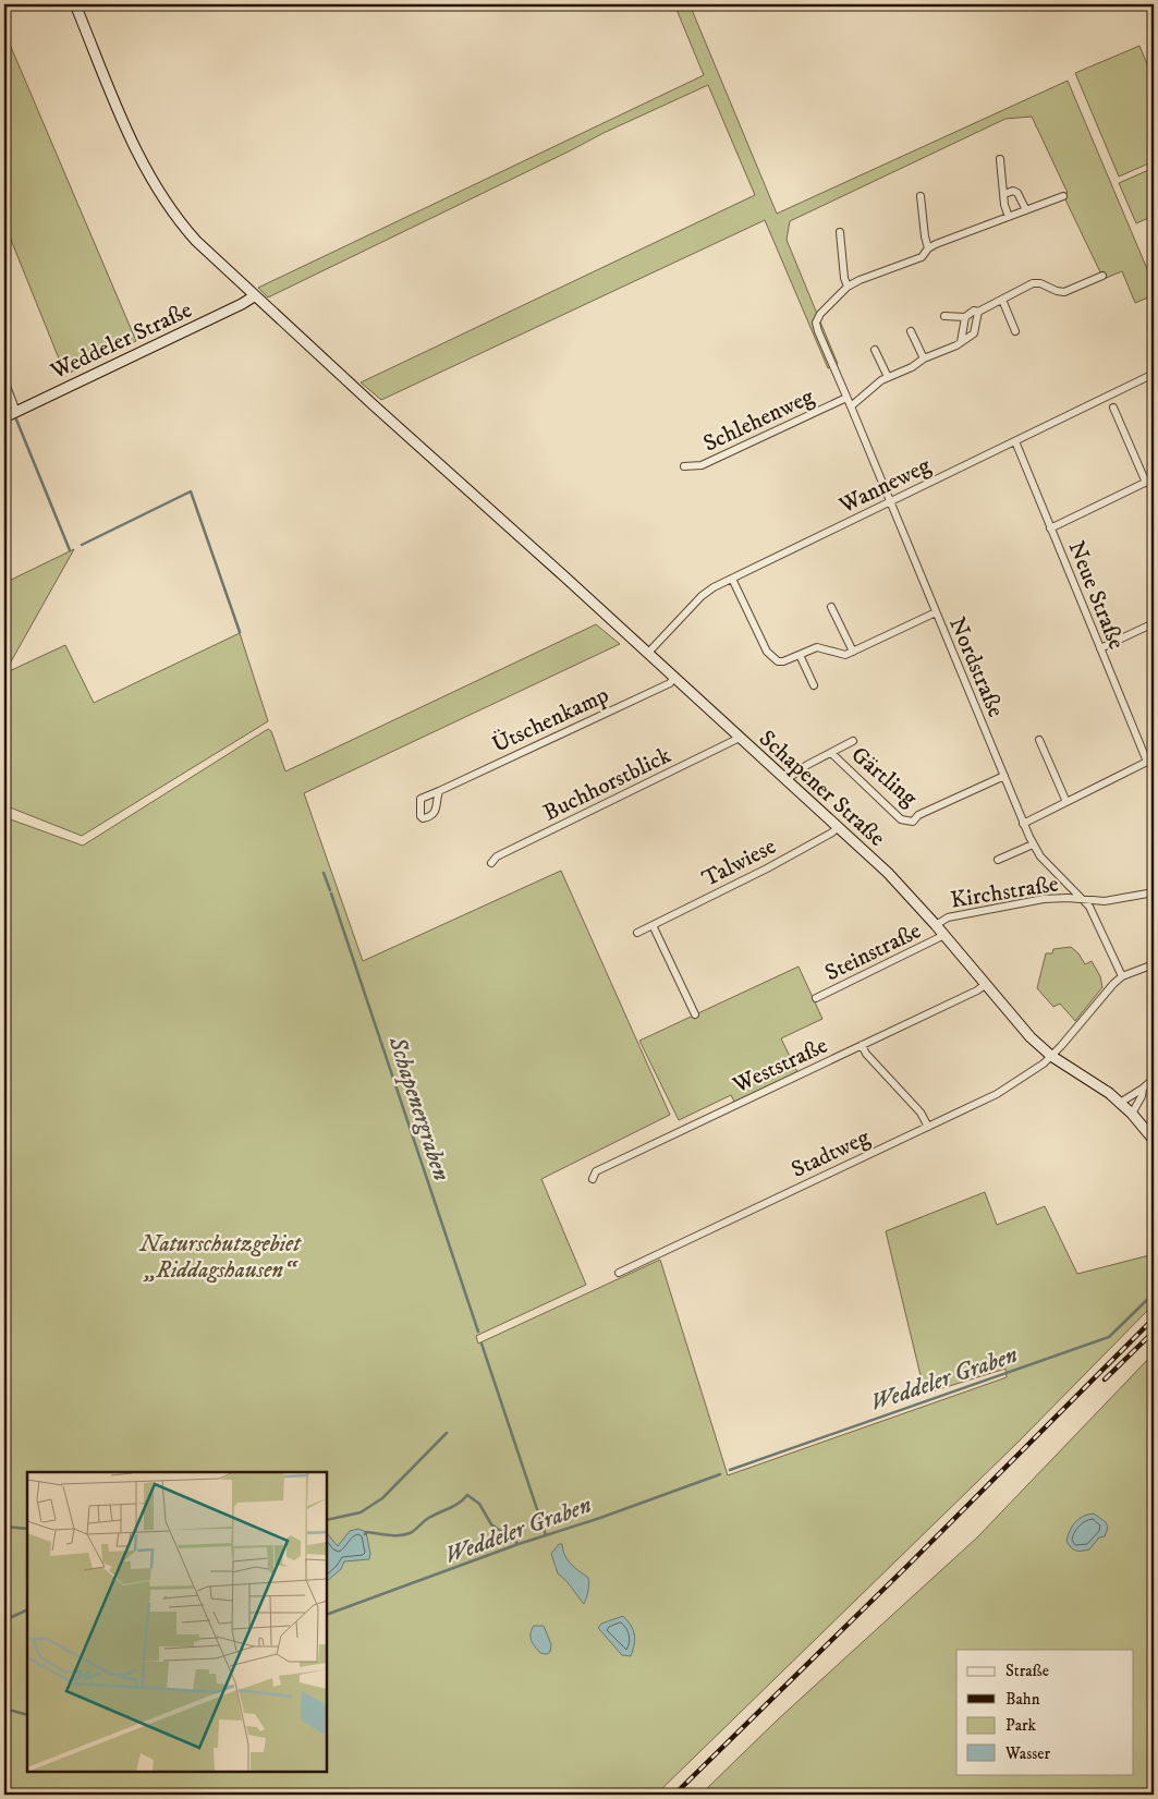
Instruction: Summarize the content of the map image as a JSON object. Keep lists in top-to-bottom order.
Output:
{
  "streets": {
    "street": [
      "Weddeler Straße",
      "Schlehenweg",
      "Wanneweg",
      "Neue Straße",
      "Nordstraße",
      "Ütschenkamp",
      "Gärtling",
      "Buchhorstblick",
      "Schapener Straße",
      "Talwiese",
      "Kirchstraße",
      "Steinstraße",
      "Weststraße",
      "Stadtweg"
    ]
  },
  "crossings": [
    ["Weddeler Straße", "Schapener Straße"],
    ["Schlehenweg", "Nordstraße"],
    ["Wanneweg", "Neue Straße"],
    ["Wanneweg", "Nordstraße"],
    ["Wanneweg", "Schapener Straße"],
    ["Nordstraße", "Gärtling"],
    ["Nordstraße", "Kirchstraße"],
    ["Ütschenkamp", "Schapener Straße"],
    ["Gärtling", "Schapener Straße"],
    ["Buchhorstblick", "Schapener Straße"],
    ["Schapener Straße", "Talwiese"],
    ["Schapener Straße", "Kirchstraße"],
    ["Schapener Straße", "Steinstraße"],
    ["Schapener Straße", "Weststraße"],
    ["Schapener Straße", "Stadtweg"]
  ],
  "water": ["Schapenergraben", "Weddeler Graben"],
  "parks": ["Naturschutzgebiet „Riddagshausen“"],
  "legend": [
    "Straße",
    "Bahn",
    "Park",
    "Wasser"
  ]
}
